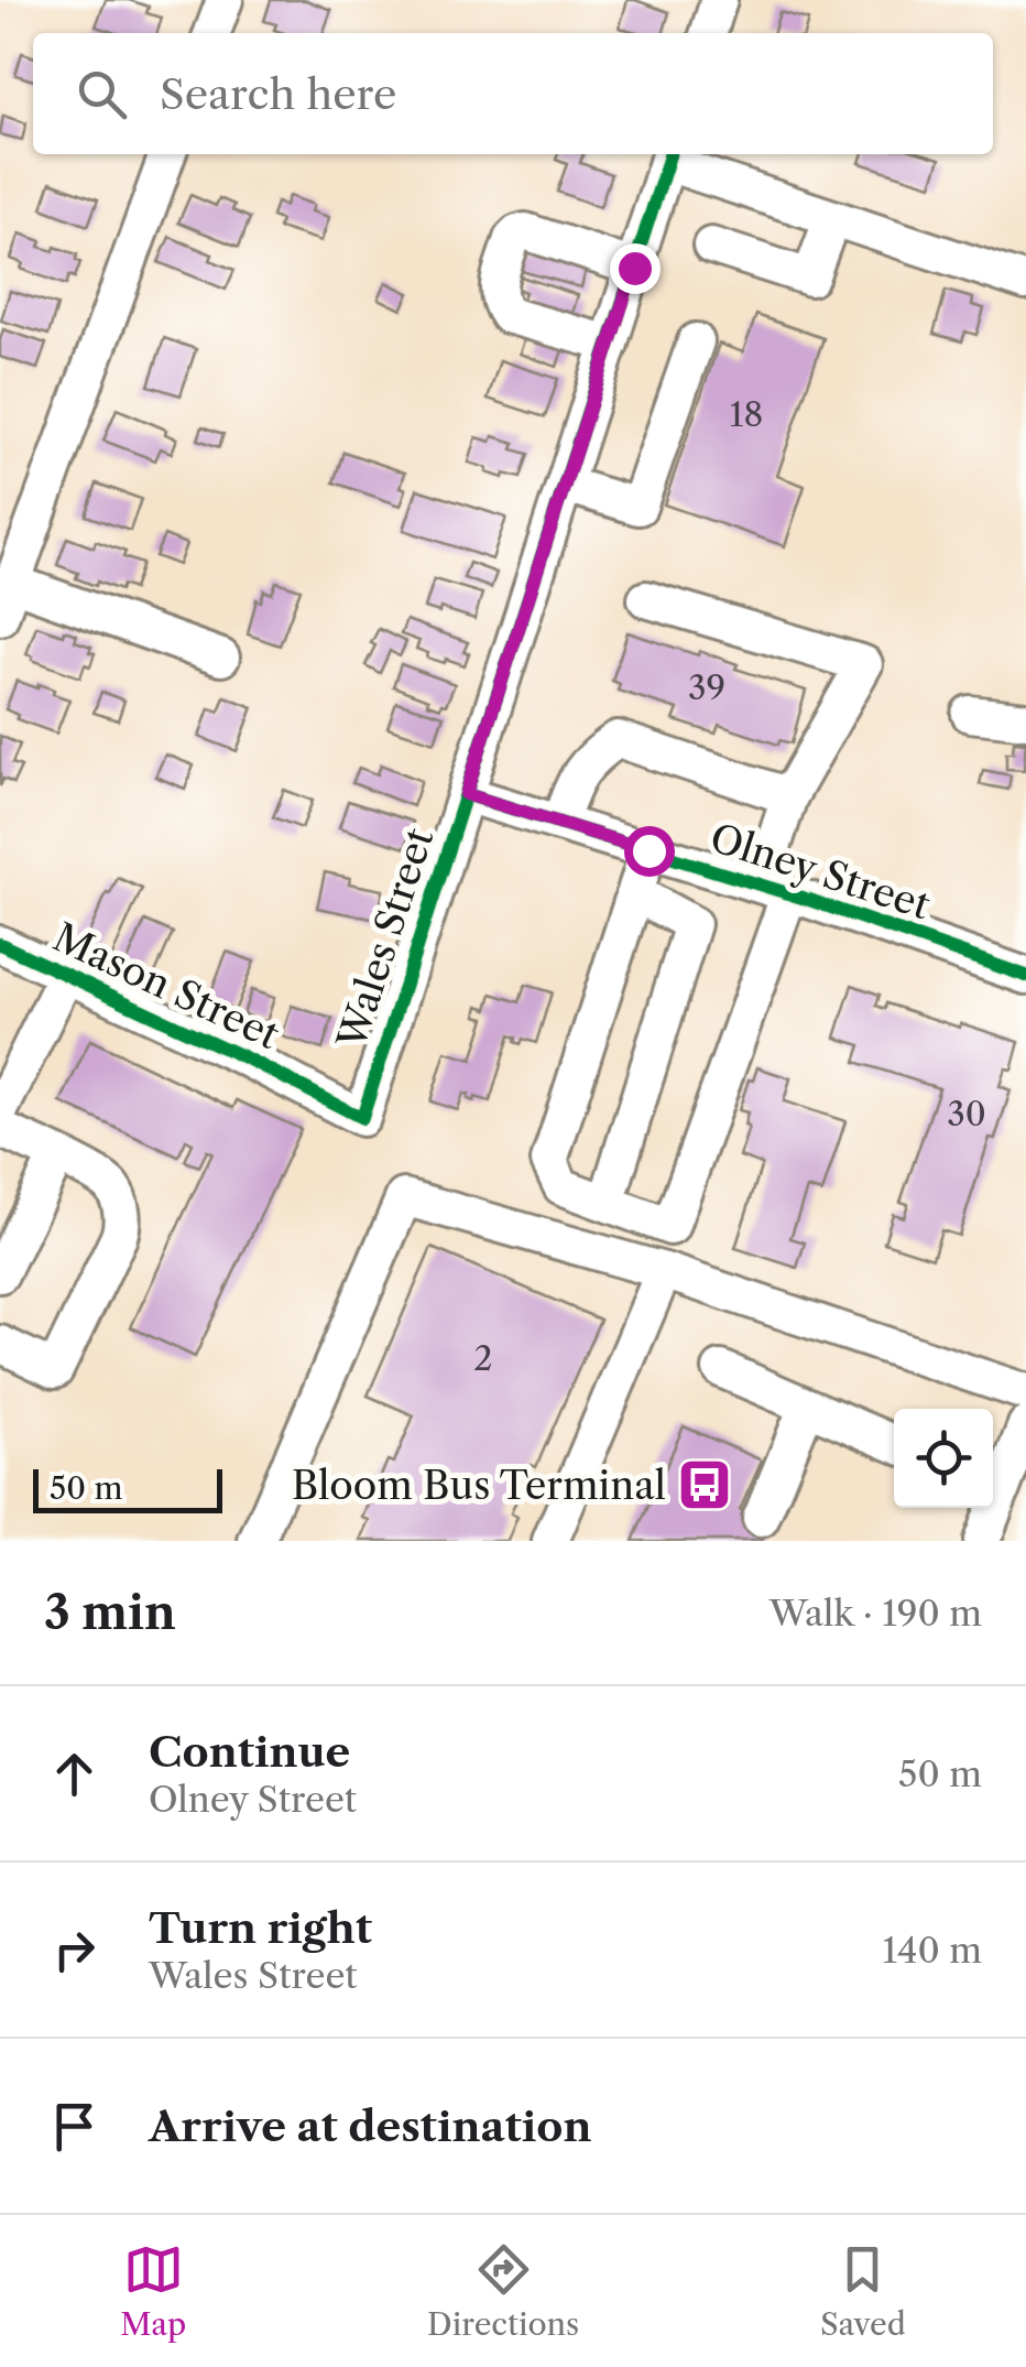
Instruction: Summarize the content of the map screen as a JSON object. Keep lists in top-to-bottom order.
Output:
{
  "streets": {
    "street": ["Olney Street", "Wales Street", "Mason Street"]
  },
  "crossings": [
    ["Olney Street", "Wales Street"],
    ["Wales Street", "Mason Street"]
  ],
  "places": {
    "bus stop": ["Bloom Bus Terminal"]
  },
  "house_numbers": [
    "18",
    "39",
    "30",
    "2"
  ],
  "scale_bar": "50 m",
  "page": {
    "search": "Search here",
    "scale": "50 m",
    "heading": ["3 min", "Walk · 190 m"],
    "list": [
      ["Continue", "Olney Street", "50 m"],
      ["Turn right", "Wales Street", "140 m"],
      "Arrive at destination"
    ],
    "nav": ["Map", "Directions", "Saved"]
  }
}
